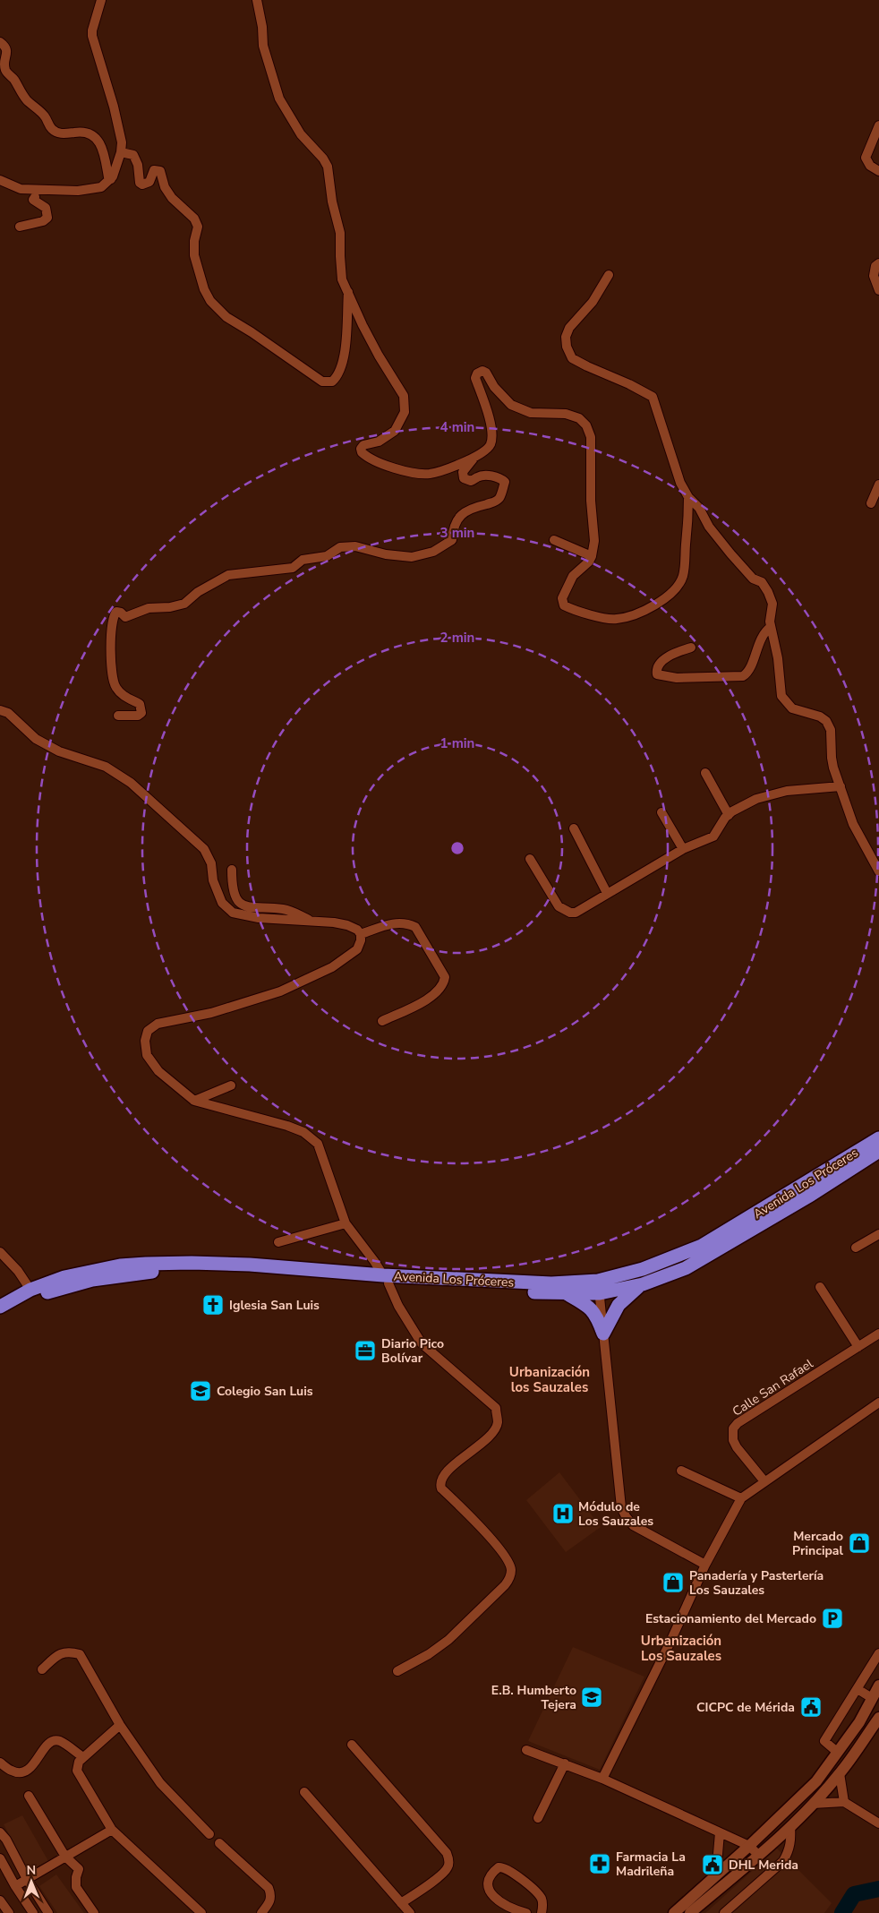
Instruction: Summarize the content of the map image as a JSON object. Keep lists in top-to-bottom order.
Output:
{
  "streets": {
    "highway": ["Avenida Los Próceres"],
    "street": ["Calle San Rafael"]
  },
  "districts": ["Urbanización los Sauzales", "Urbanización Los Sauzales"],
  "places": {
    "church": ["Iglesia San Luis"],
    "office": ["Diario Pico Bolívar"],
    "school or university": ["Colegio San Luis", "E.B. Humberto Tejera"],
    "hospital": ["Módulo de Los Sauzales"],
    "shop": ["Mercado Principal", "Panadería y Pasterlería Los Sauzales"],
    "parking": ["Estacionamiento del Mercado"],
    "public building": ["CICPC de Mérida", "DHL Merida"],
    "pharmacy": ["Farmacia La Madrileña"]
  },
  "north": "top",
  "rings": [
    "4 min",
    "3 min",
    "2 min",
    "1 min"
  ]
}
